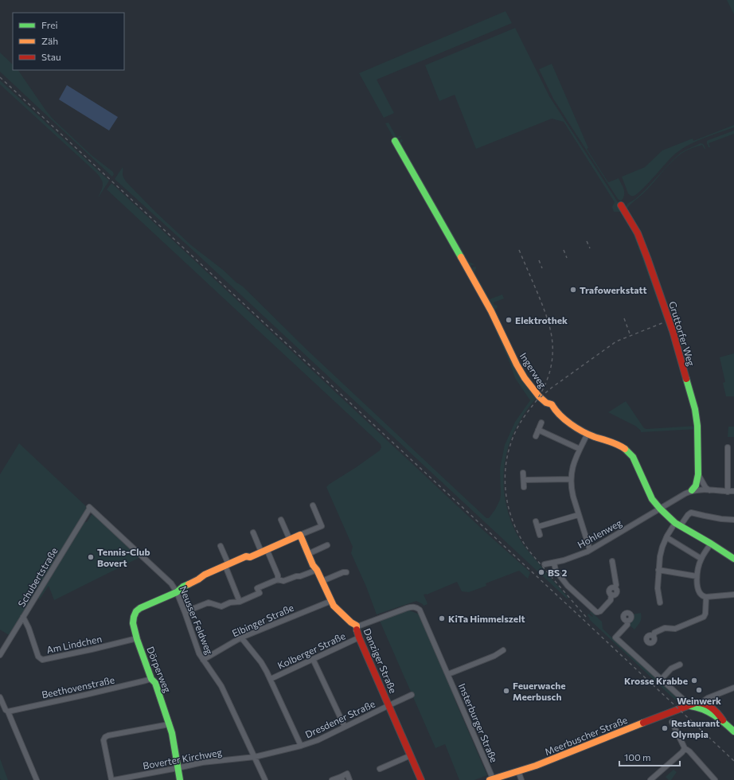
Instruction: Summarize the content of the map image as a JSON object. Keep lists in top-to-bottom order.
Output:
{
  "streets": {
    "street": [
      "Gruttorfer Weg",
      "Ingerweg",
      "Hohlenweg",
      "Schubertstraße",
      "Neusser Feldweg",
      "Elbinger Straße",
      "Am Lindchen",
      "Kolberger Straße",
      "Danziger Straße",
      "Dörperweg",
      "Beethovenstraße",
      "Dresdener Straße",
      "Insterburger Straße",
      "Meerbuscher Straße",
      "Boverter Kirchweg"
    ]
  },
  "crossings": [
    ["Gruttorfer Weg", "Hohlenweg"],
    ["Ingerweg", "Hohlenweg"],
    ["Schubertstraße", "Neusser Feldweg"],
    ["Schubertstraße", "Am Lindchen"],
    ["Neusser Feldweg", "Elbinger Straße"],
    ["Neusser Feldweg", "Dörperweg"],
    ["Neusser Feldweg", "Dresdener Straße"],
    ["Neusser Feldweg", "Boverter Kirchweg"],
    ["Elbinger Straße", "Danziger Straße"],
    ["Am Lindchen", "Dörperweg"],
    ["Kolberger Straße", "Danziger Straße"],
    ["Danziger Straße", "Dresdener Straße"],
    ["Danziger Straße", "Insterburger Straße"],
    ["Dörperweg", "Beethovenstraße"],
    ["Dörperweg", "Boverter Kirchweg"],
    ["Dresdener Straße", "Boverter Kirchweg"],
    ["Insterburger Straße", "Meerbuscher Straße"]
  ],
  "places": [
    "Trafowerkstatt",
    "Elektrothek",
    "Tennis-Club Bovert",
    "BS 2",
    "KiTa Himmelszelt",
    "Krosse Krabbe",
    "Weinwerk",
    "Feuerwache Meerbusch",
    "Restaurant Olympia"
  ],
  "legend": ["Frei", "Zäh", "Stau"],
  "scale_bar": "100 m"
}
